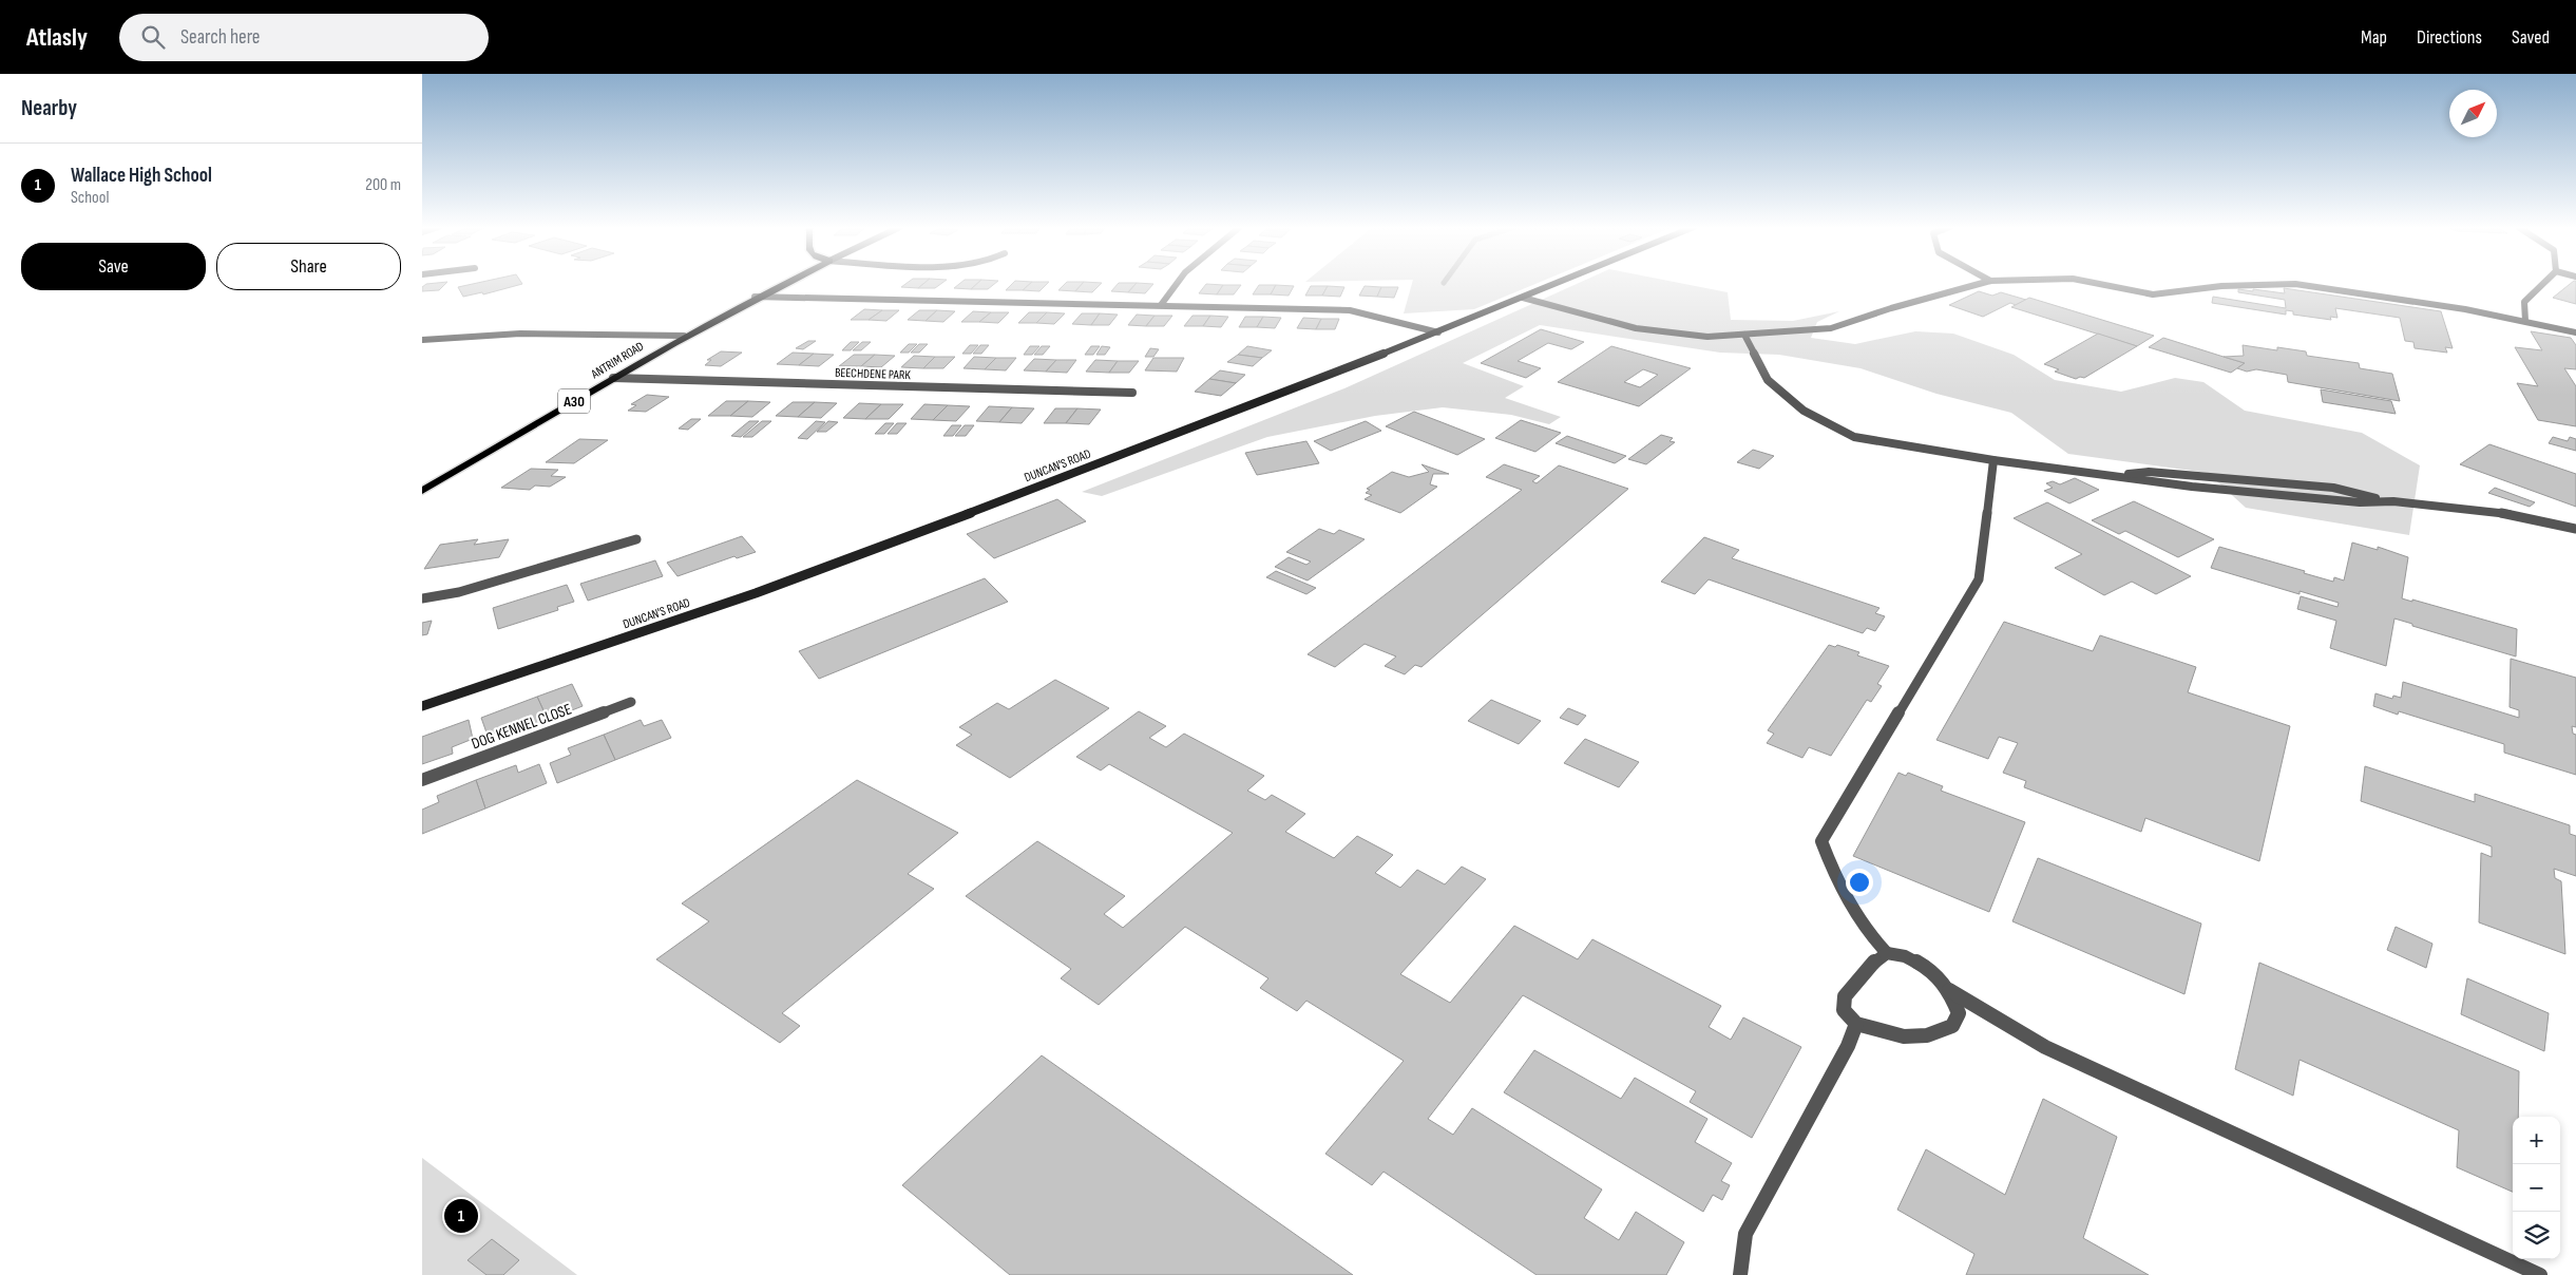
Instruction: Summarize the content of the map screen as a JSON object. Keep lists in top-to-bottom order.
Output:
{
  "streets": {
    "main road": ["ANTRIM ROAD", "A30"],
    "street": ["BEECHDENE PARK", "DUNCAN'S ROAD", "DOG KENNEL CLOSE"]
  },
  "crossings": [
    ["ANTRIM ROAD", "BEECHDENE PARK"]
  ],
  "north": "top right",
  "page": {
    "header": "Atlasly",
    "search": "Search here",
    "nav": ["Map", "Directions", "Saved"],
    "heading": "Nearby",
    "list": [
      {
        "mark": "1",
        "name": "Wallace High School",
        "note": "School",
        "value": "200 m"
      }
    ],
    "buttons": ["Save", "Share"],
    "map_buttons": ["+", "−"],
    "pins": "1"
  }
}
